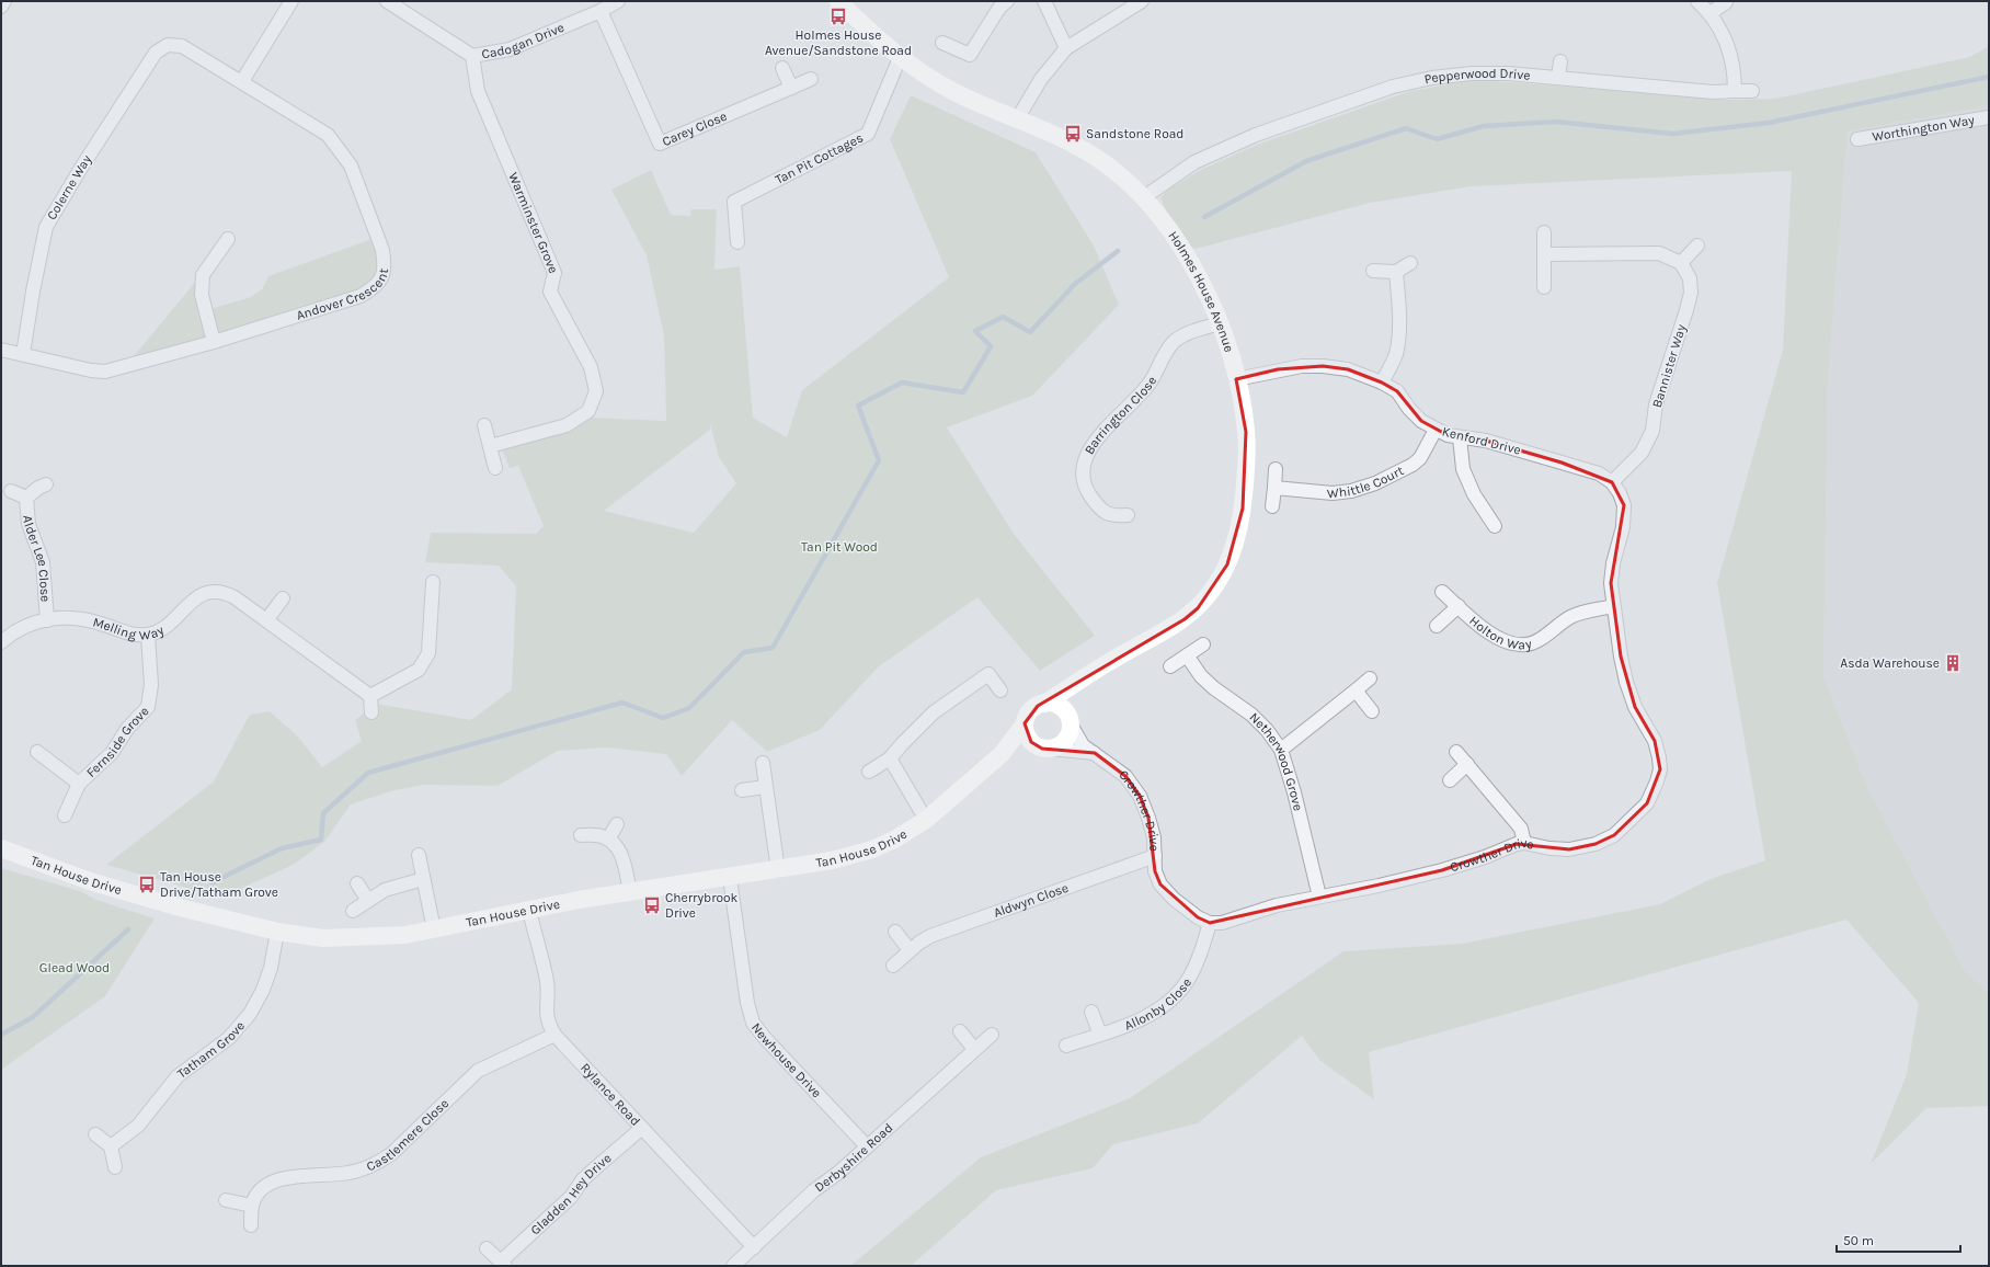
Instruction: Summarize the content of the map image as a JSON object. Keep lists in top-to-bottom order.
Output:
{
  "streets": {
    "street": [
      "Cadogan Drive",
      "Pepperwood Drive",
      "Carey Close",
      "Worthington Way",
      "Tan Pit Cottages",
      "Colerne Way",
      "Warminster Grove",
      "Andover Crescent",
      "Holmes House Avenue",
      "Bannister Way",
      "Barrington Close",
      "Kenford Drive",
      "Whittle Court",
      "Alder Lee Close",
      "Melling Way",
      "Holton Way",
      "Fernside Grove",
      "Netherwood Grove",
      "Crowther Drive",
      "Tan House Drive",
      "Aldwyn Close",
      "Allonby Close",
      "Tatham Grove",
      "Newhouse Drive",
      "Rylance Road",
      "Castlemere Close",
      "Derbyshire Road",
      "Gladden Hey Drive"
    ]
  },
  "crossings": [
    ["Cadogan Drive", "Carey Close"],
    ["Cadogan Drive", "Warminster Grove"],
    ["Pepperwood Drive", "Holmes House Avenue"],
    ["Tan Pit Cottages", "Holmes House Avenue"],
    ["Colerne Way", "Andover Crescent"],
    ["Holmes House Avenue", "Barrington Close"],
    ["Holmes House Avenue", "Kenford Drive"],
    ["Holmes House Avenue", "Crowther Drive"],
    ["Holmes House Avenue", "Tan House Drive"],
    ["Bannister Way", "Kenford Drive"],
    ["Bannister Way", "Crowther Drive"],
    ["Kenford Drive", "Whittle Court"],
    ["Kenford Drive", "Crowther Drive"],
    ["Alder Lee Close", "Melling Way"],
    ["Melling Way", "Fernside Grove"],
    ["Holton Way", "Crowther Drive"],
    ["Netherwood Grove", "Crowther Drive"],
    ["Crowther Drive", "Tan House Drive"],
    ["Crowther Drive", "Aldwyn Close"],
    ["Crowther Drive", "Allonby Close"],
    ["Tan House Drive", "Tatham Grove"],
    ["Tan House Drive", "Newhouse Drive"],
    ["Tan House Drive", "Rylance Road"],
    ["Newhouse Drive", "Derbyshire Road"],
    ["Rylance Road", "Castlemere Close"],
    ["Rylance Road", "Derbyshire Road"],
    ["Rylance Road", "Gladden Hey Drive"]
  ],
  "parks": ["Tan Pit Wood", "Glead Wood"],
  "places": {
    "bus stop": [
      "Holmes House Avenue/Sandstone Road",
      "Sandstone Road",
      "Tan House Drive/Tatham Grove",
      "Cherrybrook Drive"
    ],
    "building": ["Asda Warehouse"]
  },
  "scale_bar": "50 m"
}
